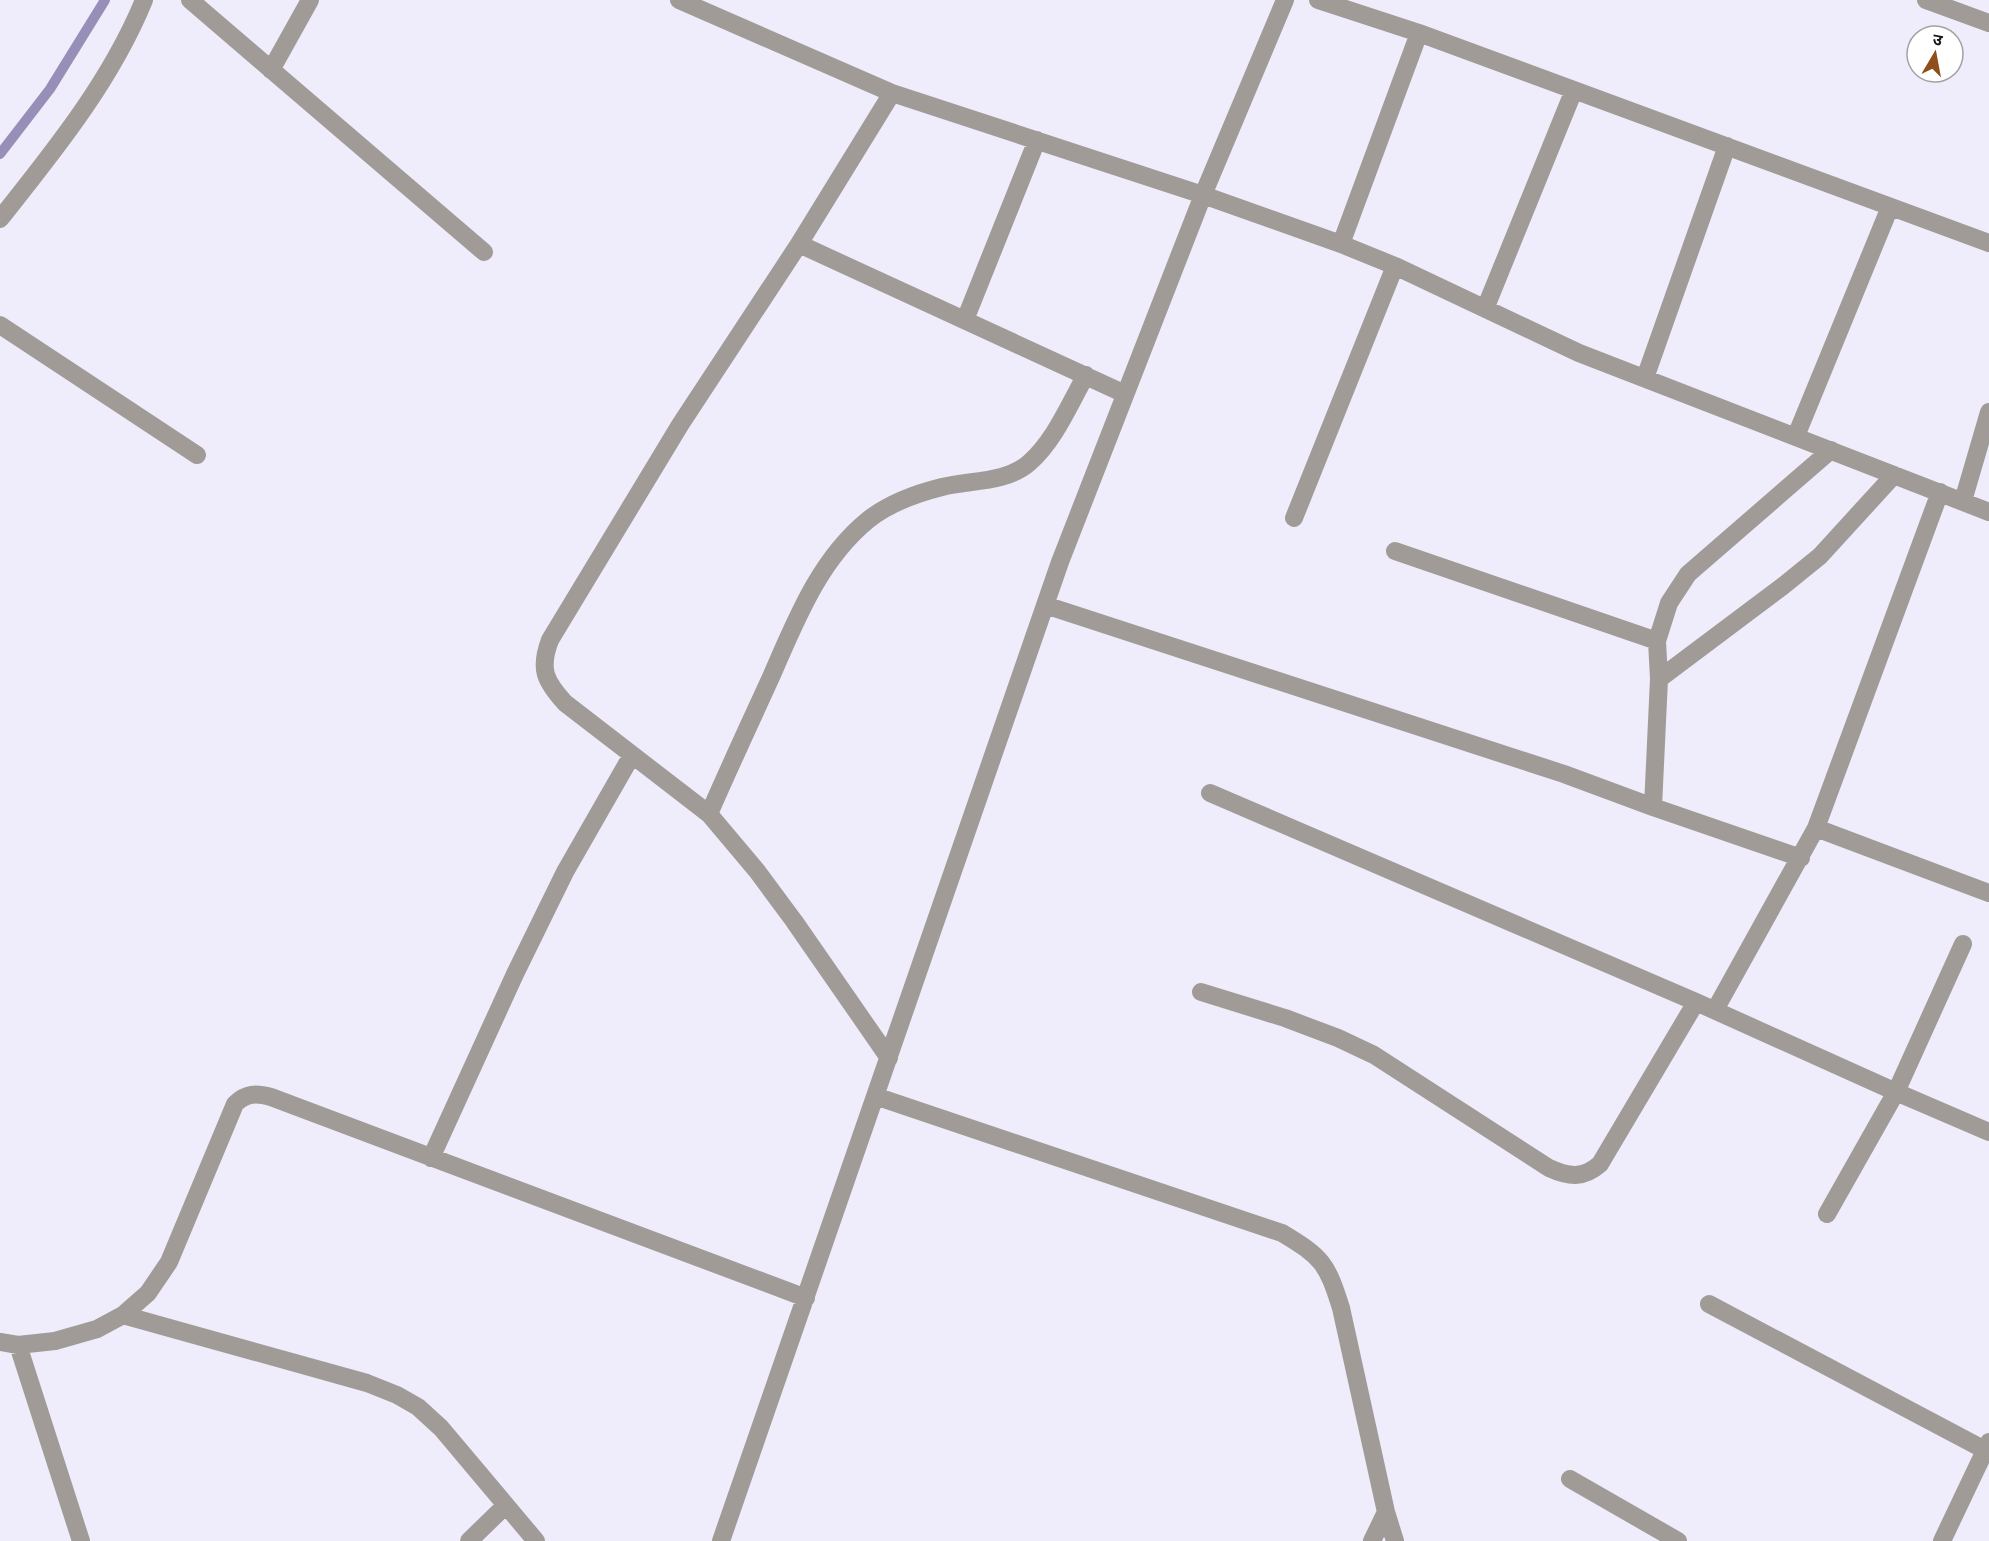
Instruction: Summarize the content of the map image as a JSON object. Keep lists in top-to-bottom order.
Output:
{
  "north": "top"
}
